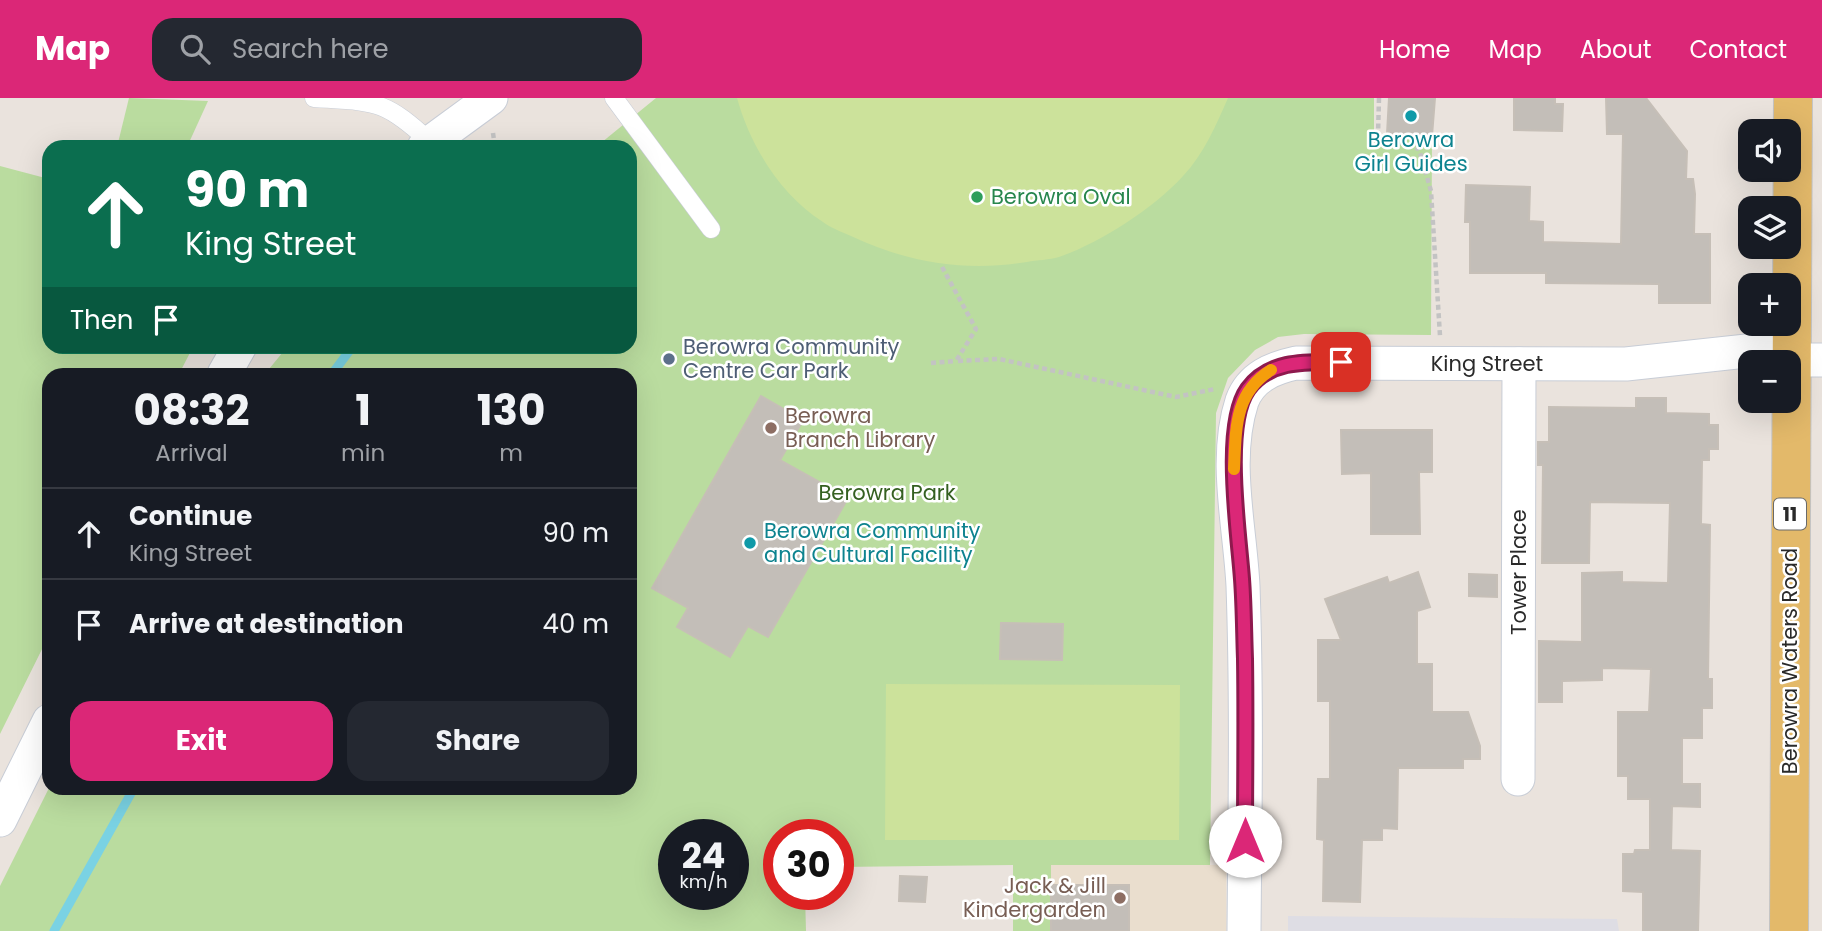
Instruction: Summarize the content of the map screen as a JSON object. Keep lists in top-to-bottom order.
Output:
{
  "streets": {
    "main road": ["11", "Berowra Waters Road"],
    "street": ["King Street", "Tower Place"]
  },
  "crossings": [
    ["King Street", "Tower Place"],
    ["King Street", "Berowra Waters Road"]
  ],
  "parks": ["Berowra Park"],
  "places": [
    "Berowra Girl Guides",
    "Berowra Oval",
    "Berowra Community Centre Car Park",
    "Berowra Branch Library",
    "Berowra Community and Cultural Facility",
    "Jack & Jill Kindergarden"
  ],
  "page": {
    "header": "Map",
    "search": "Search here",
    "nav": [
      "Home",
      "Map",
      "About",
      "Contact"
    ],
    "map_buttons": ["+", "−"],
    "turn": ["90 m", "King Street"],
    "then": "Then",
    "eta": [
      "08:32",
      "Arrival",
      "1",
      "min",
      "130",
      "m"
    ],
    "list": [
      {
        "name": "Continue",
        "note": "King Street",
        "value": "90 m"
      },
      {
        "name": "Arrive at destination",
        "value": "40 m"
      }
    ],
    "buttons": ["Exit", "Share"],
    "speed": "24 km/h",
    "limit": "30"
  }
}
